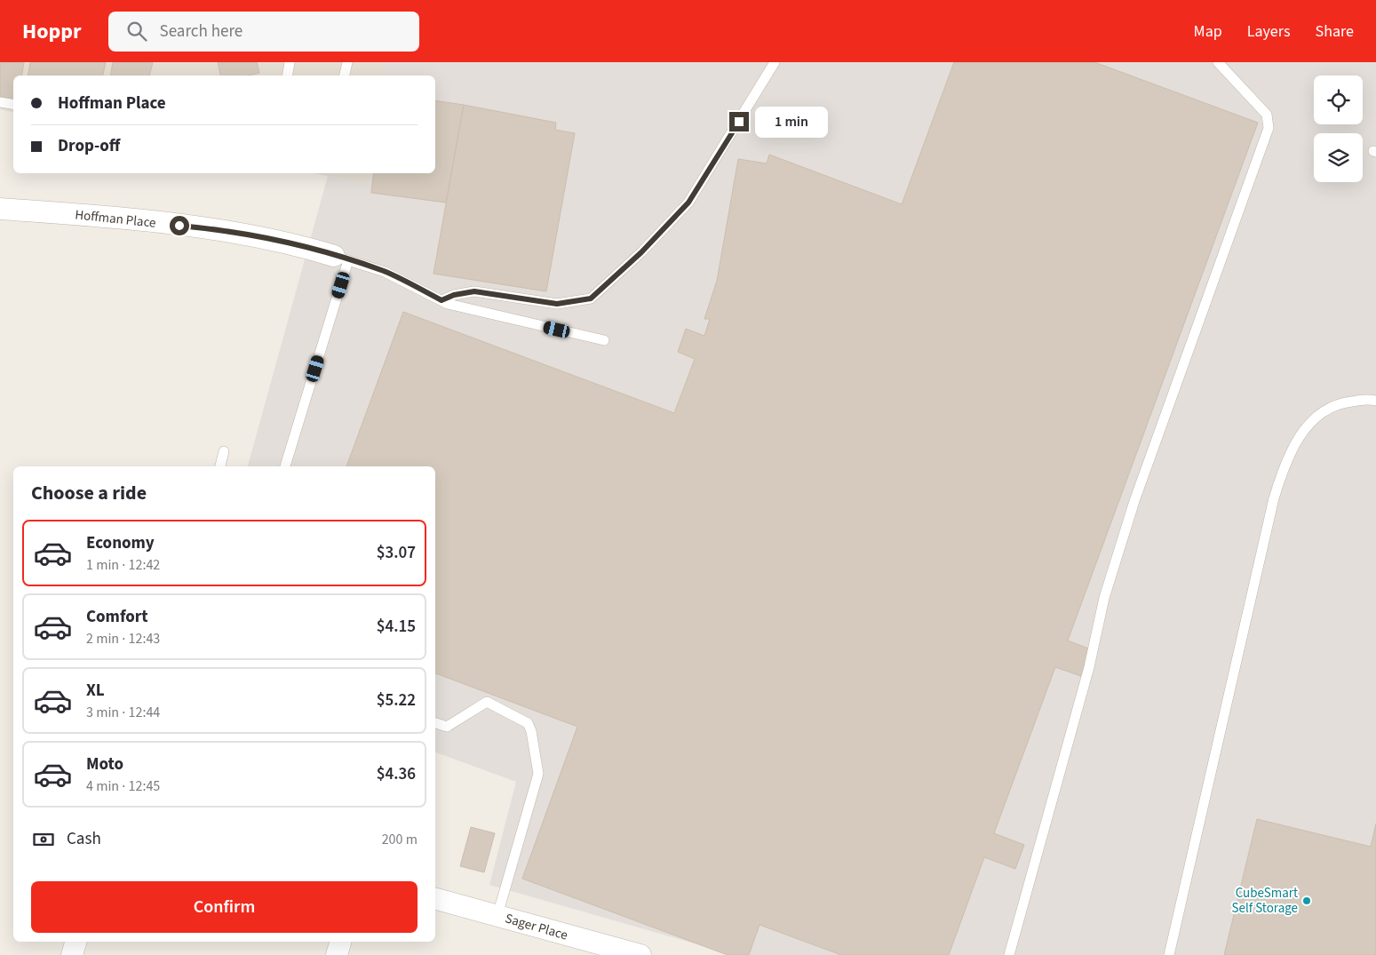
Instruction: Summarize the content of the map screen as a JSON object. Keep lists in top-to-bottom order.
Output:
{
  "streets": {
    "street": ["Hoffman Place", "Sager Place"]
  },
  "places": ["CubeSmart Self Storage"],
  "page": {
    "header": "Hoppr",
    "search": "Search here",
    "nav": ["Map", "Layers", "Share"],
    "banner": ["Hoffman Place", "Drop-off"],
    "bubble": "1 min",
    "heading": "Choose a ride",
    "list": [
      {
        "name": "Economy",
        "note": "1 min · 12:42",
        "value": "$3.07"
      },
      {
        "name": "Comfort",
        "note": "2 min · 12:43",
        "value": "$4.15"
      },
      {
        "name": "XL",
        "note": "3 min · 12:44",
        "value": "$5.22"
      },
      {
        "name": "Moto",
        "note": "4 min · 12:45",
        "value": "$4.36"
      }
    ],
    "pay": ["Cash", "200 m"],
    "buttons": "Confirm"
  }
}
